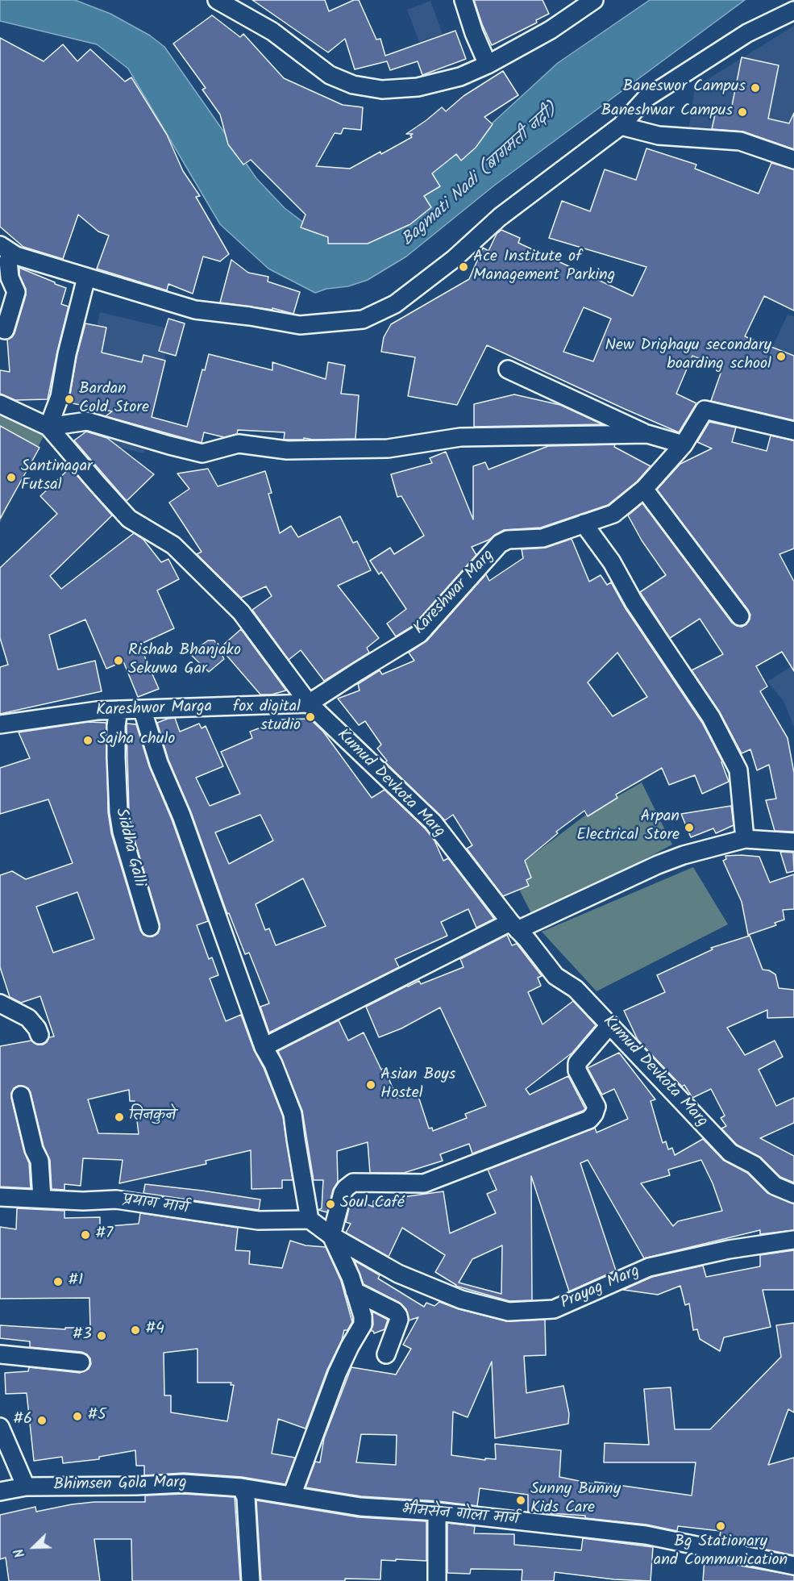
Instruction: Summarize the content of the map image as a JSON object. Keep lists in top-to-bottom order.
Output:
{
  "streets": {
    "street": [
      "Kareshwar Marg",
      "Kareshwor Marga",
      "Kumud Devkota Marg",
      "Siddha Galli",
      "प्रयाग मार्ग",
      "Prayag Marg",
      "Bhimsen Gola Marg",
      "भीमसेन गोला मार्ग"
    ]
  },
  "crossings": [
    ["Kareshwar Marg", "Kareshwor Marga"],
    ["Kareshwar Marg", "Kumud Devkota Marg"],
    ["Kareshwor Marga", "Kumud Devkota Marg"],
    ["Kareshwor Marga", "Siddha Galli"],
    ["प्रयाग मार्ग", "Prayag Marg"],
    ["Bhimsen Gola Marg", "भीमसेन गोला मार्ग"]
  ],
  "water": ["Bagmati Nadi (बागमती नदी)"],
  "places": [
    "Baneswor Campus",
    "Baneshwar Campus",
    "Ace Institute of Management Parking",
    "New Drighayu secondary boarding school",
    "Bardan Cold Store",
    "Santinagar Futsal",
    "Rishab Bhanjako Sekuwa Gar",
    "fox digital studio",
    "Sajha chulo",
    "Arpan Electrical Store",
    "Asian Boys Hostel",
    "तिनकुने",
    "Soul Café",
    "#7",
    "#1",
    "#4",
    "#3",
    "#5",
    "#6",
    "Sunny Bunny Kids Care",
    "Bg Stationary and Communication"
  ],
  "north": "bottom left"
}
